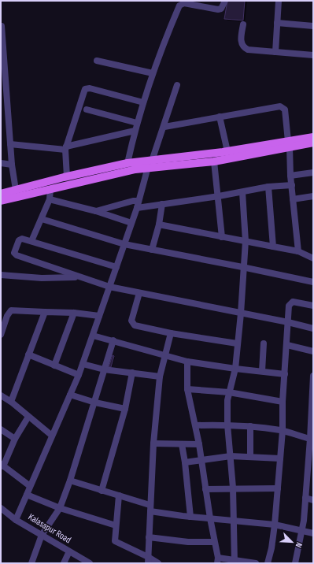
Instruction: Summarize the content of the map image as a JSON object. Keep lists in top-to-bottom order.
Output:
{
  "streets": {
    "street": ["Kalasapur Road"]
  },
  "north": "bottom right"
}
